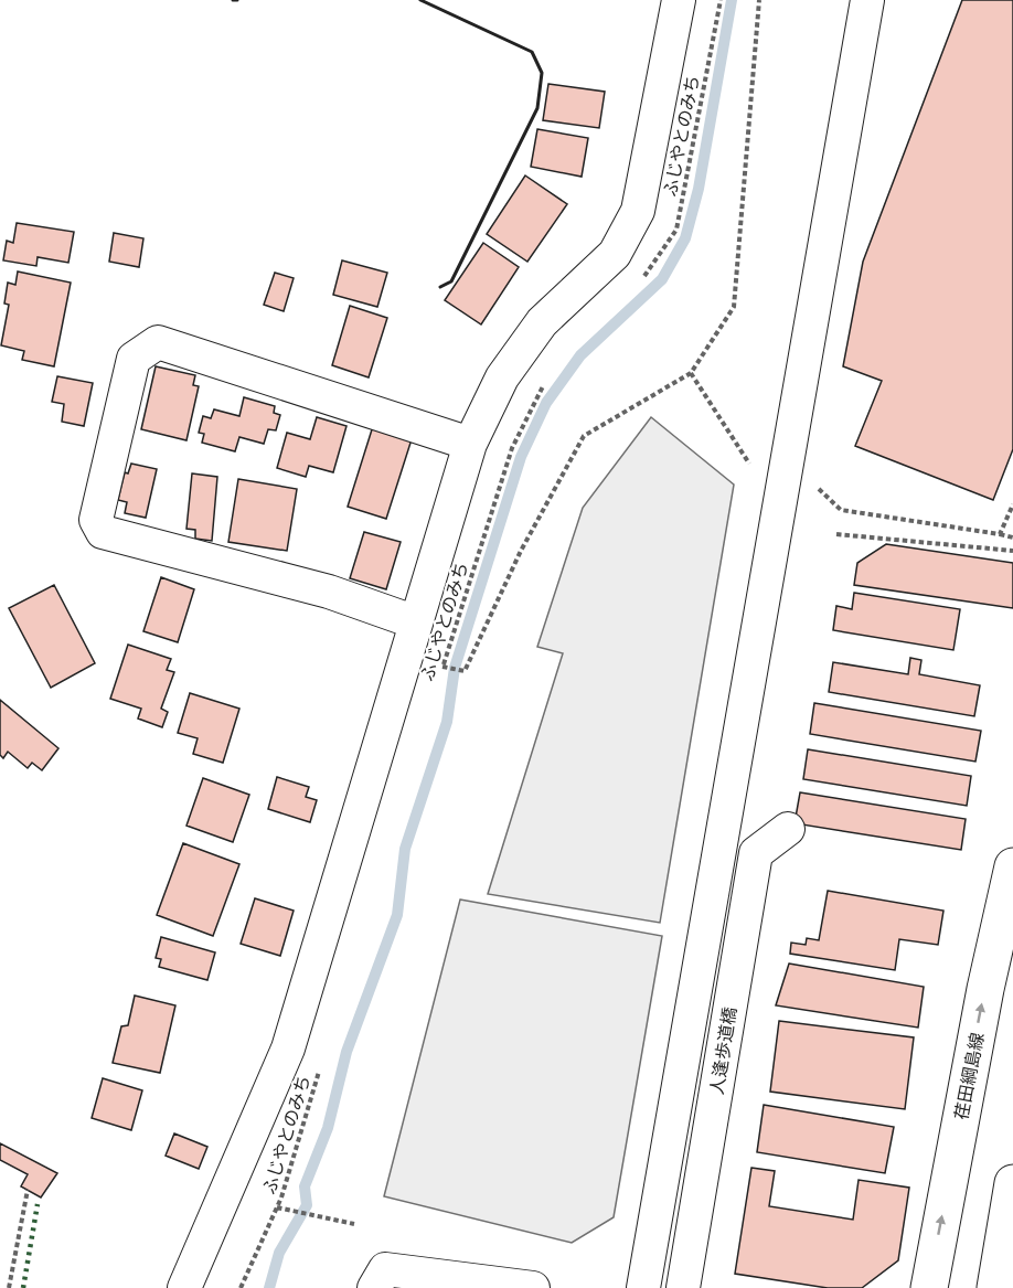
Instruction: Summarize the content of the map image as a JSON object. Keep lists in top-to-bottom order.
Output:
{
  "streets": {
    "main road": ["荏田綱島線"],
    "street": ["人逢歩道橋"],
    "path": ["ふじやとのみち"]
  },
  "one_way": ["荏田綱島線"]
}
